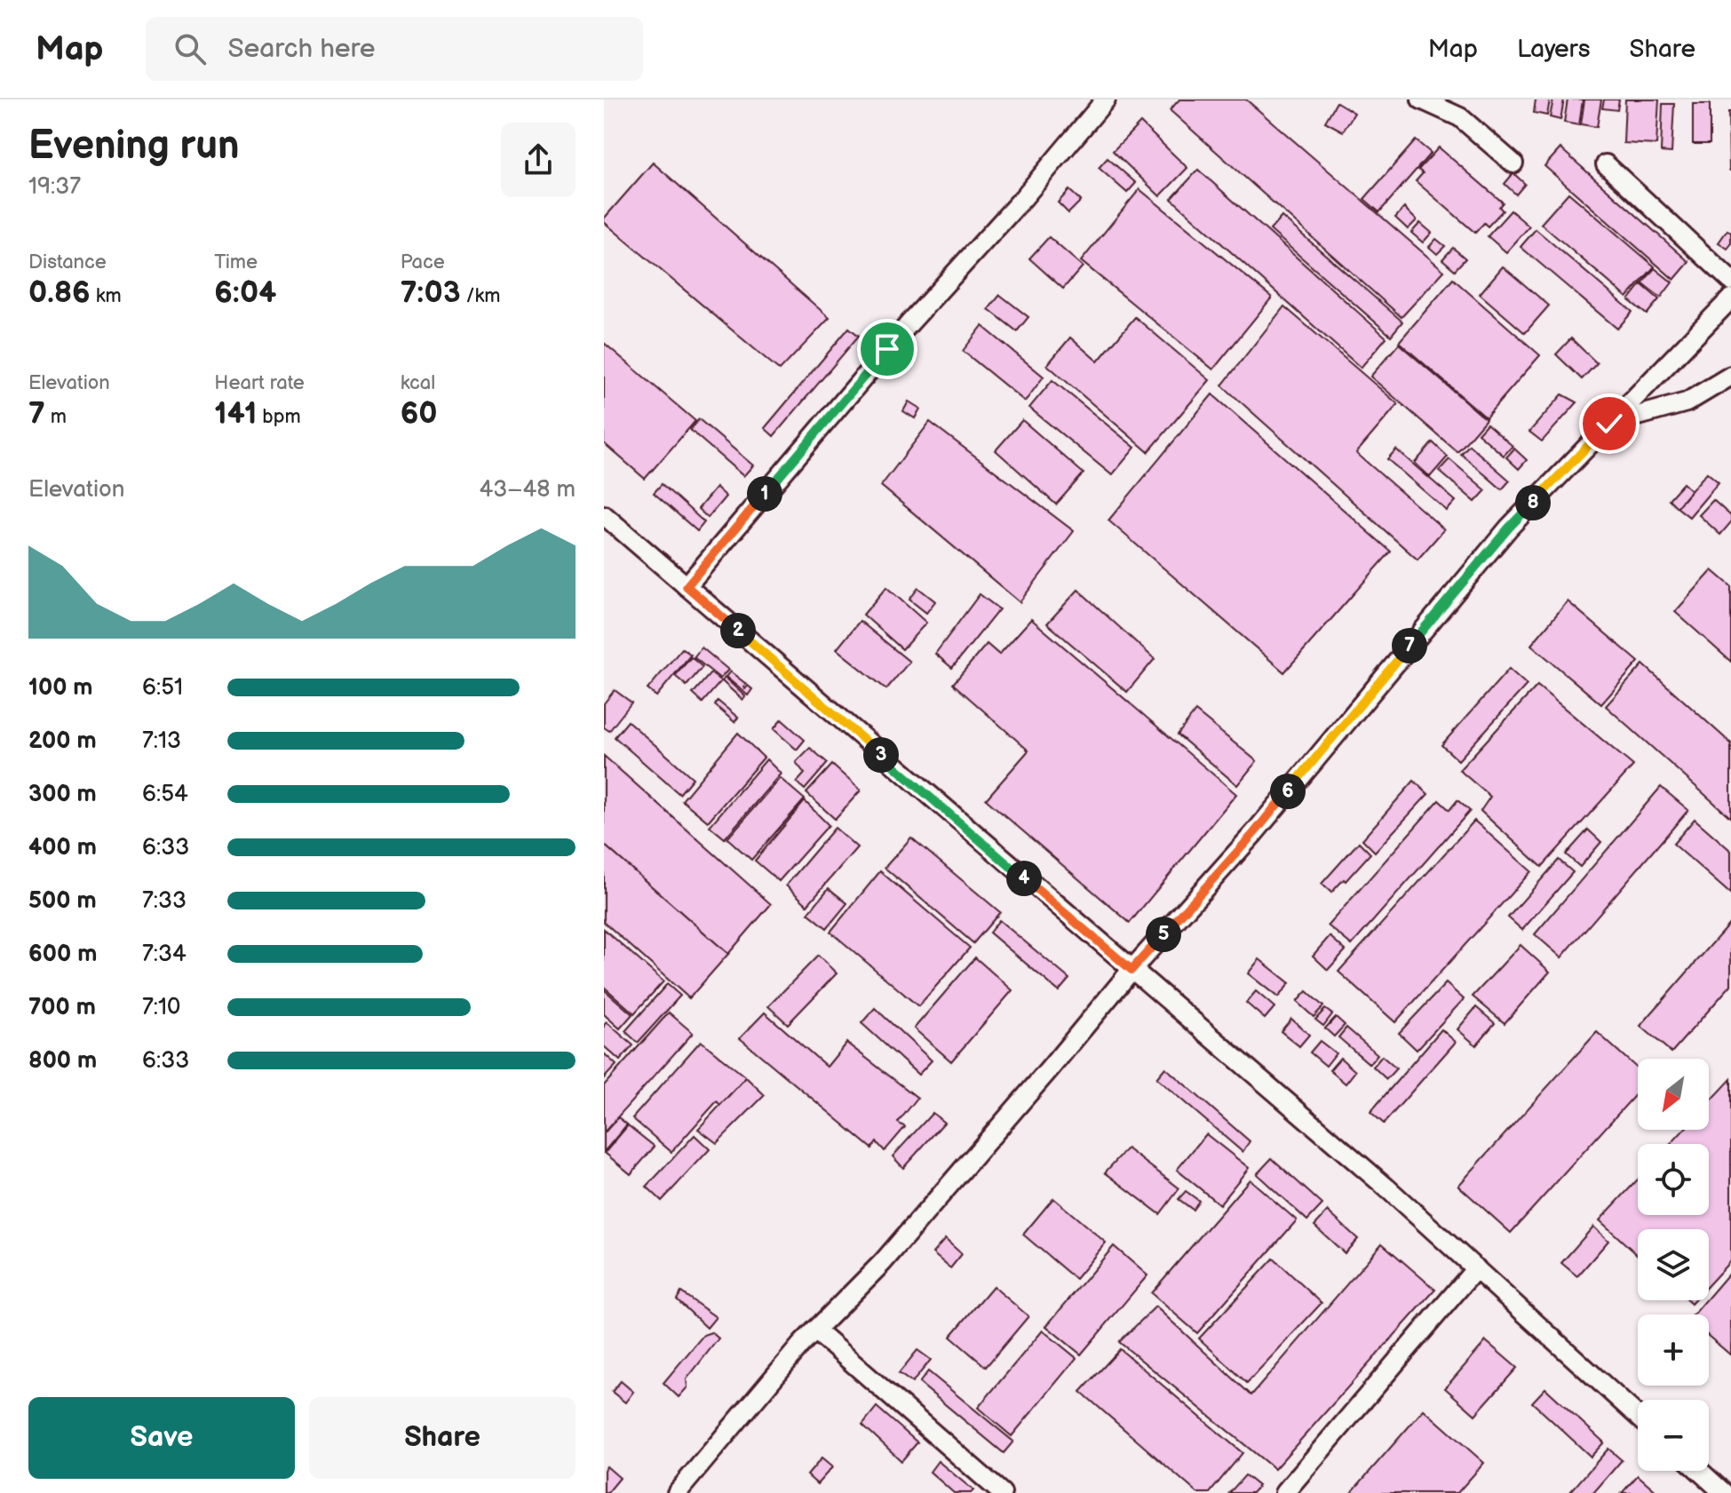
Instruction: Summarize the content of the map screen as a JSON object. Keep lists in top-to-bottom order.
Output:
{
  "north": "bottom left",
  "page": {
    "header": "Map",
    "search": "Search here",
    "nav": ["Map", "Layers", "Share"],
    "heading": ["Evening run", "19:37"],
    "stats": [
      ["Distance", "0.86 km"],
      ["Time", "6:04"],
      ["Pace", "7:03 /km"],
      ["Elevation", "7 m"],
      ["Heart rate", "141 bpm"],
      ["kcal", "60"]
    ],
    "chart": ["Elevation", "43–48 m"],
    "pins": [
      "1",
      "8",
      "2",
      "7",
      "3",
      "6",
      "4",
      "5"
    ],
    "list": [
      {
        "name": "100 m",
        "note": "6:51"
      },
      {
        "name": "200 m",
        "note": "7:13"
      },
      {
        "name": "300 m",
        "note": "6:54"
      },
      {
        "name": "400 m",
        "note": "6:33"
      },
      {
        "name": "500 m",
        "note": "7:33"
      },
      {
        "name": "600 m",
        "note": "7:34"
      },
      {
        "name": "700 m",
        "note": "7:10"
      },
      {
        "name": "800 m",
        "note": "6:33"
      }
    ],
    "map_buttons": ["+", "−"],
    "buttons": ["Save", "Share"]
  }
}
